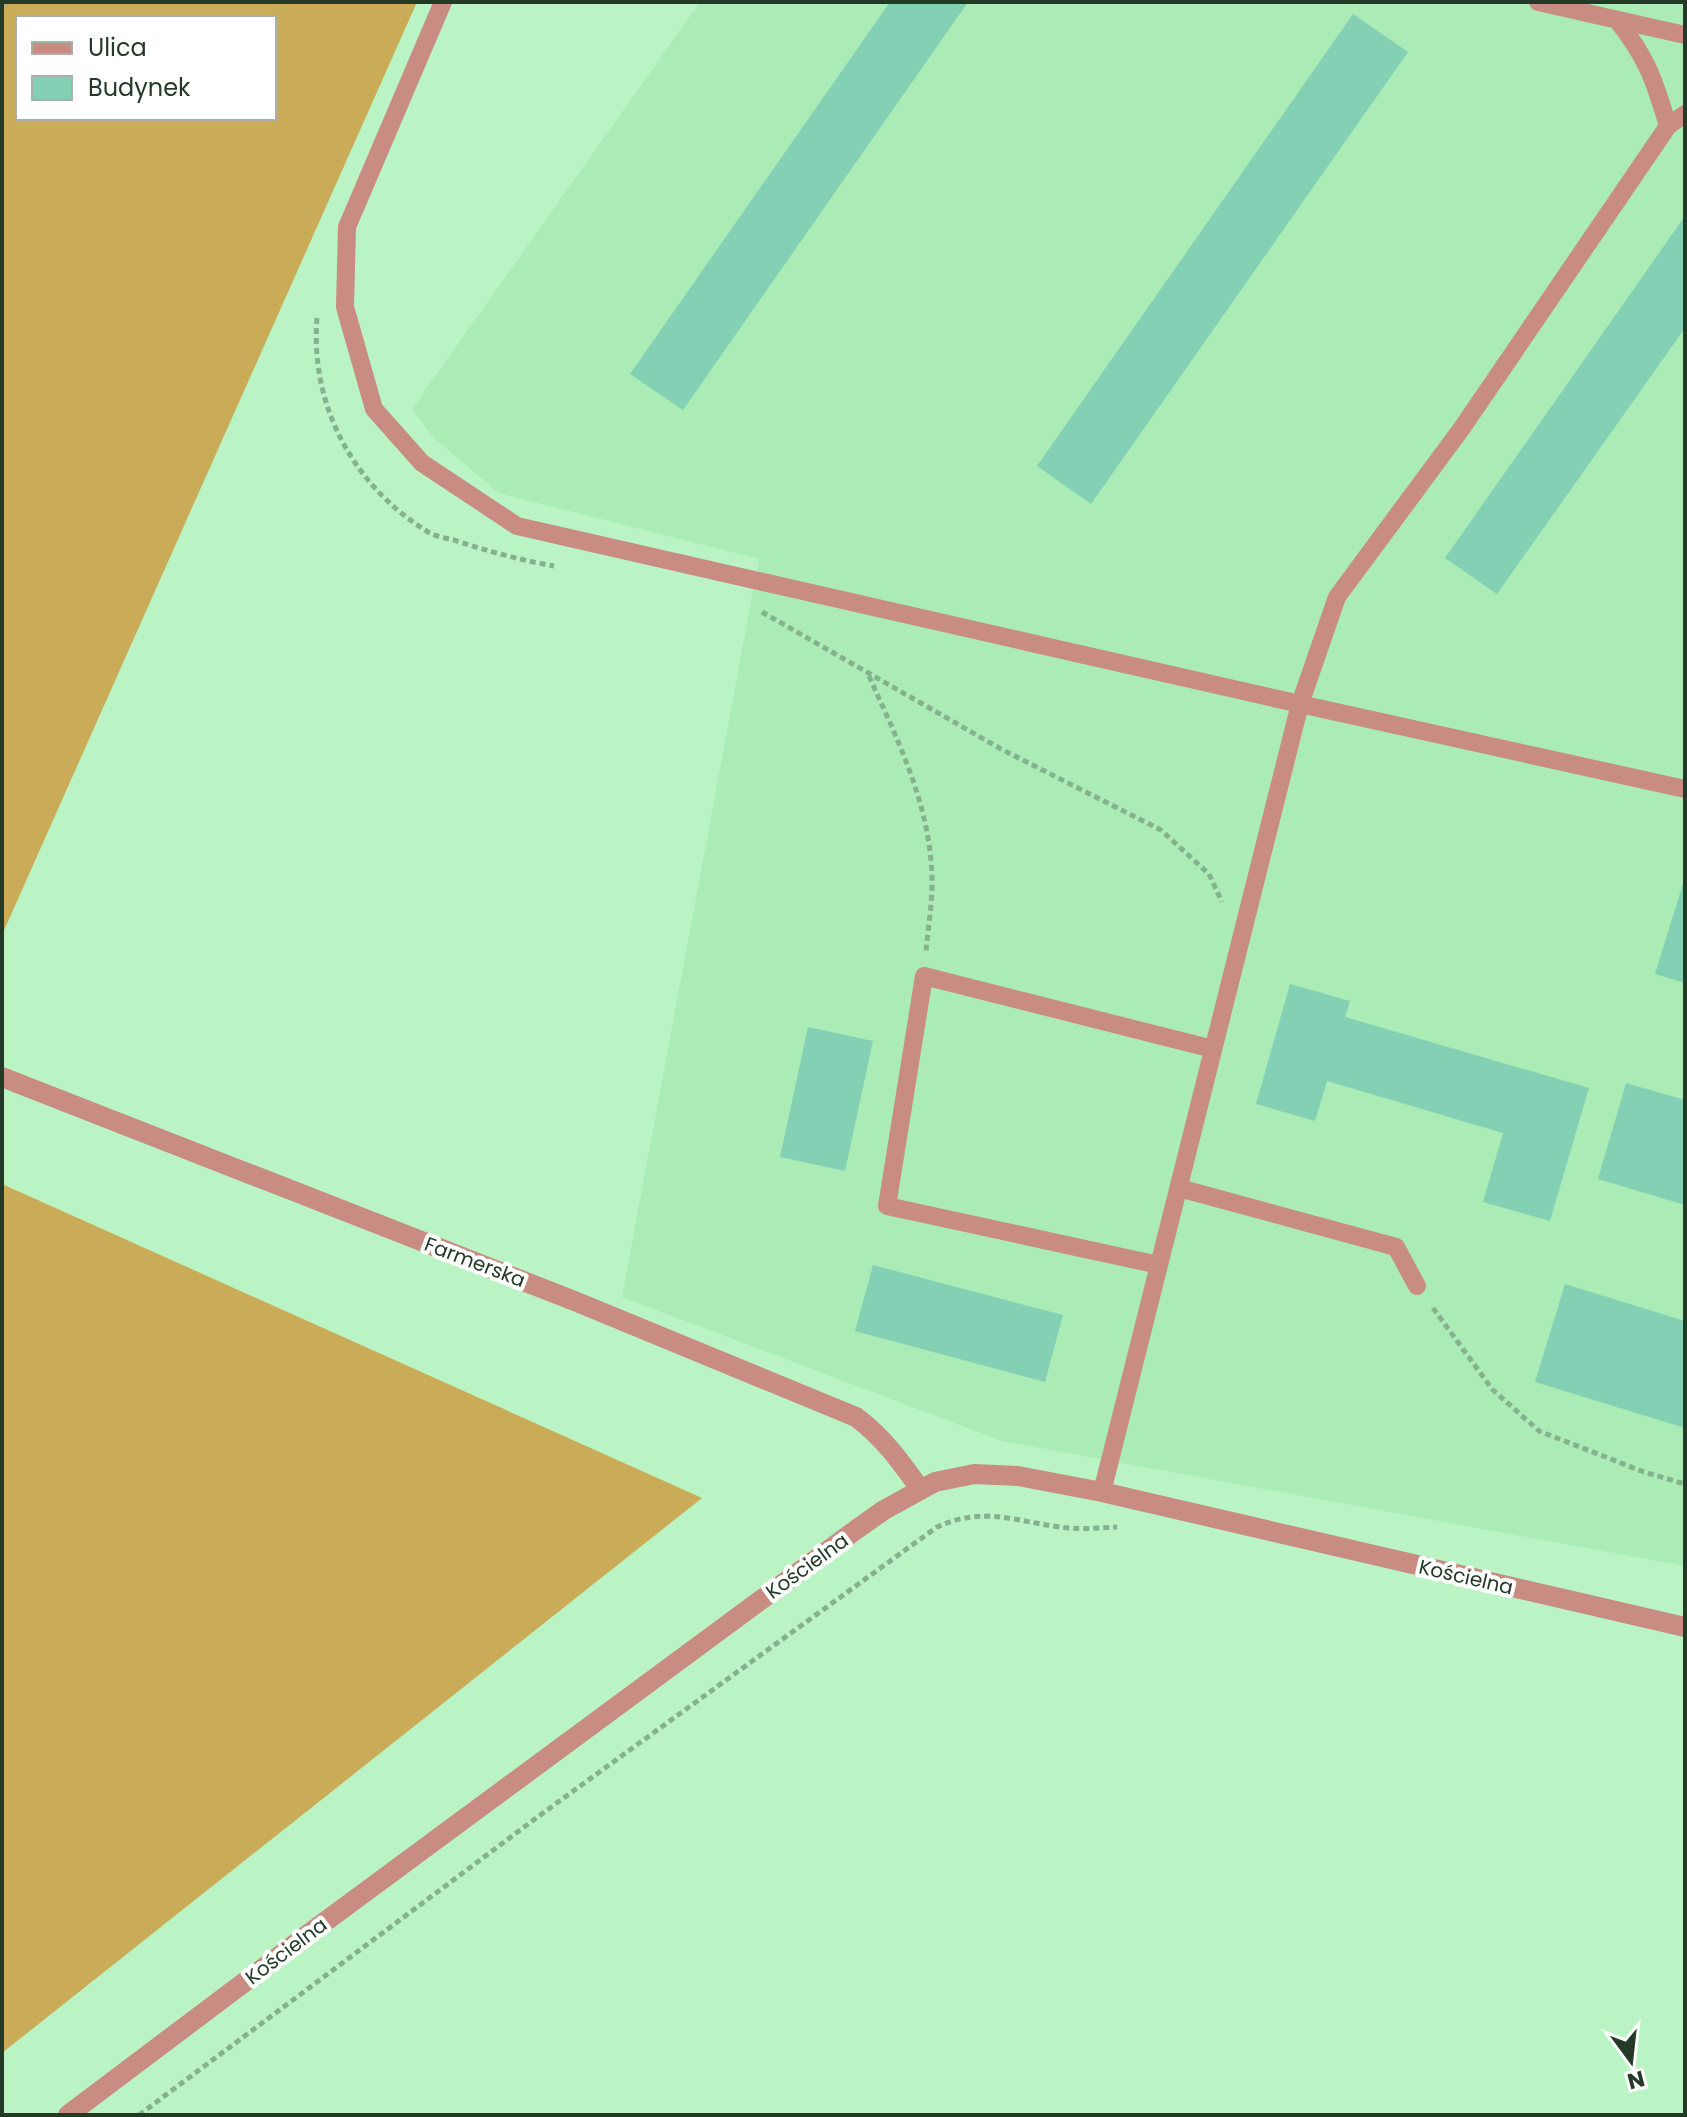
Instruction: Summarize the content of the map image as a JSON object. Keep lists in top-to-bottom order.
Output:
{
  "streets": {
    "street": ["Farmerska", "Kościelna"]
  },
  "crossings": [
    ["Farmerska", "Kościelna"]
  ],
  "legend": ["Ulica", "Budynek"],
  "north": "bottom"
}
